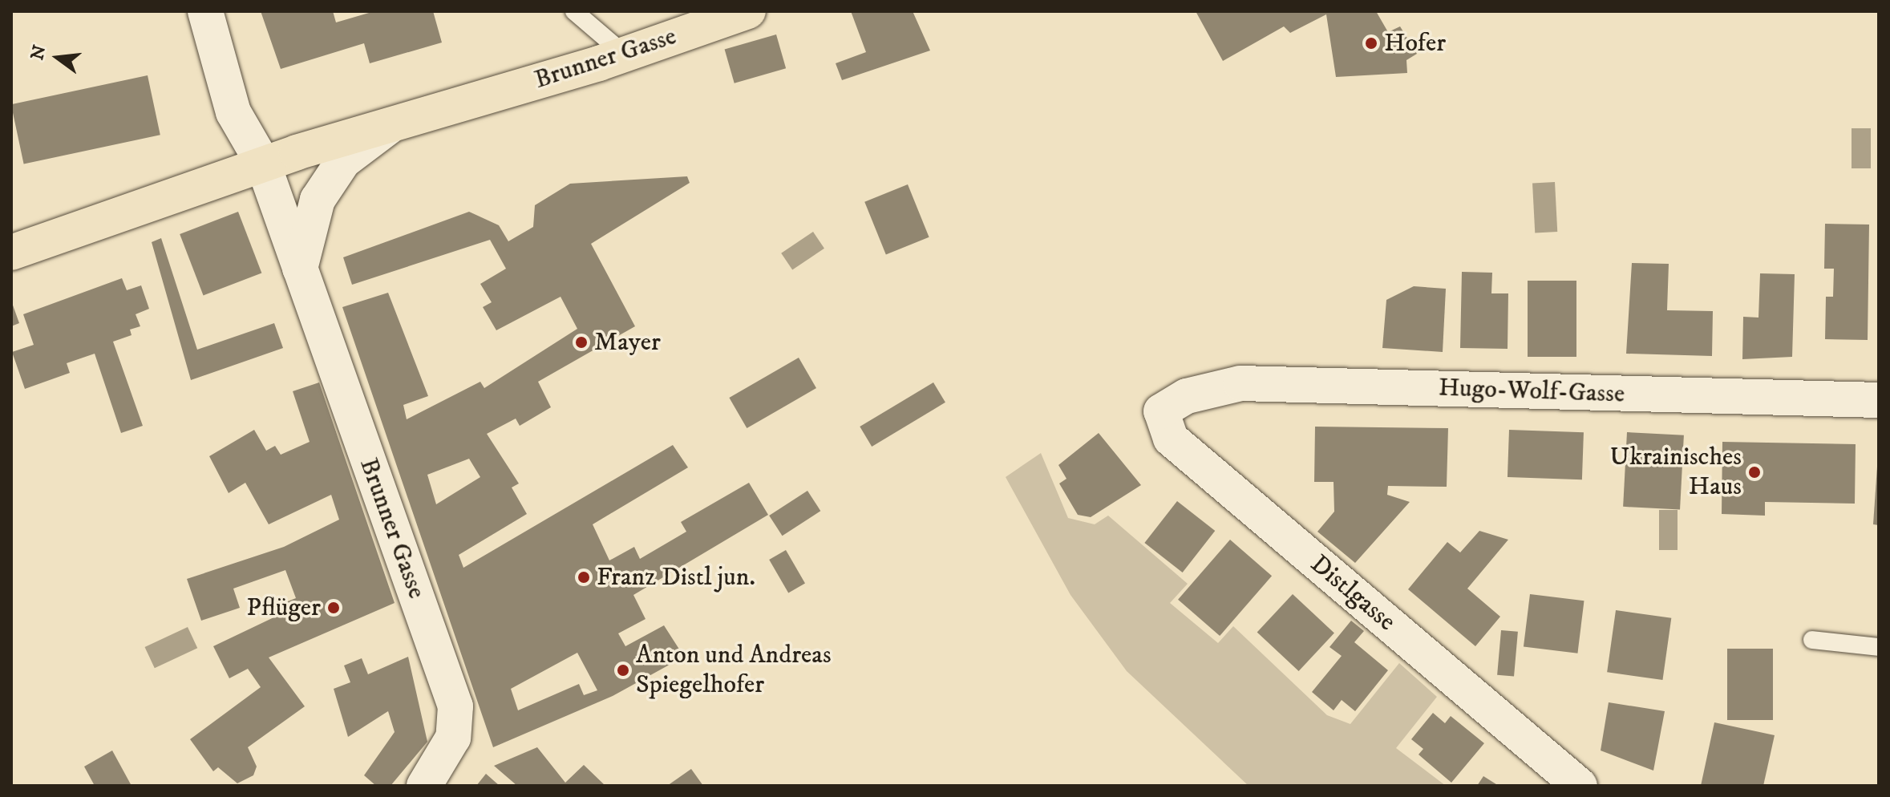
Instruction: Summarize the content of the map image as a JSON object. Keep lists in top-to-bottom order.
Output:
{
  "streets": {
    "main road": ["Brunner Gasse"],
    "street": ["Hugo-Wolf-Gasse", "Distlgasse"]
  },
  "crossings": [
    ["Hugo-Wolf-Gasse", "Distlgasse"]
  ],
  "places": [
    "Hofer",
    "Mayer",
    "Ukrainisches Haus",
    "Franz Distl jun.",
    "Pflüger",
    "Anton und Andreas Spiegelhofer"
  ],
  "north": "left"
}
